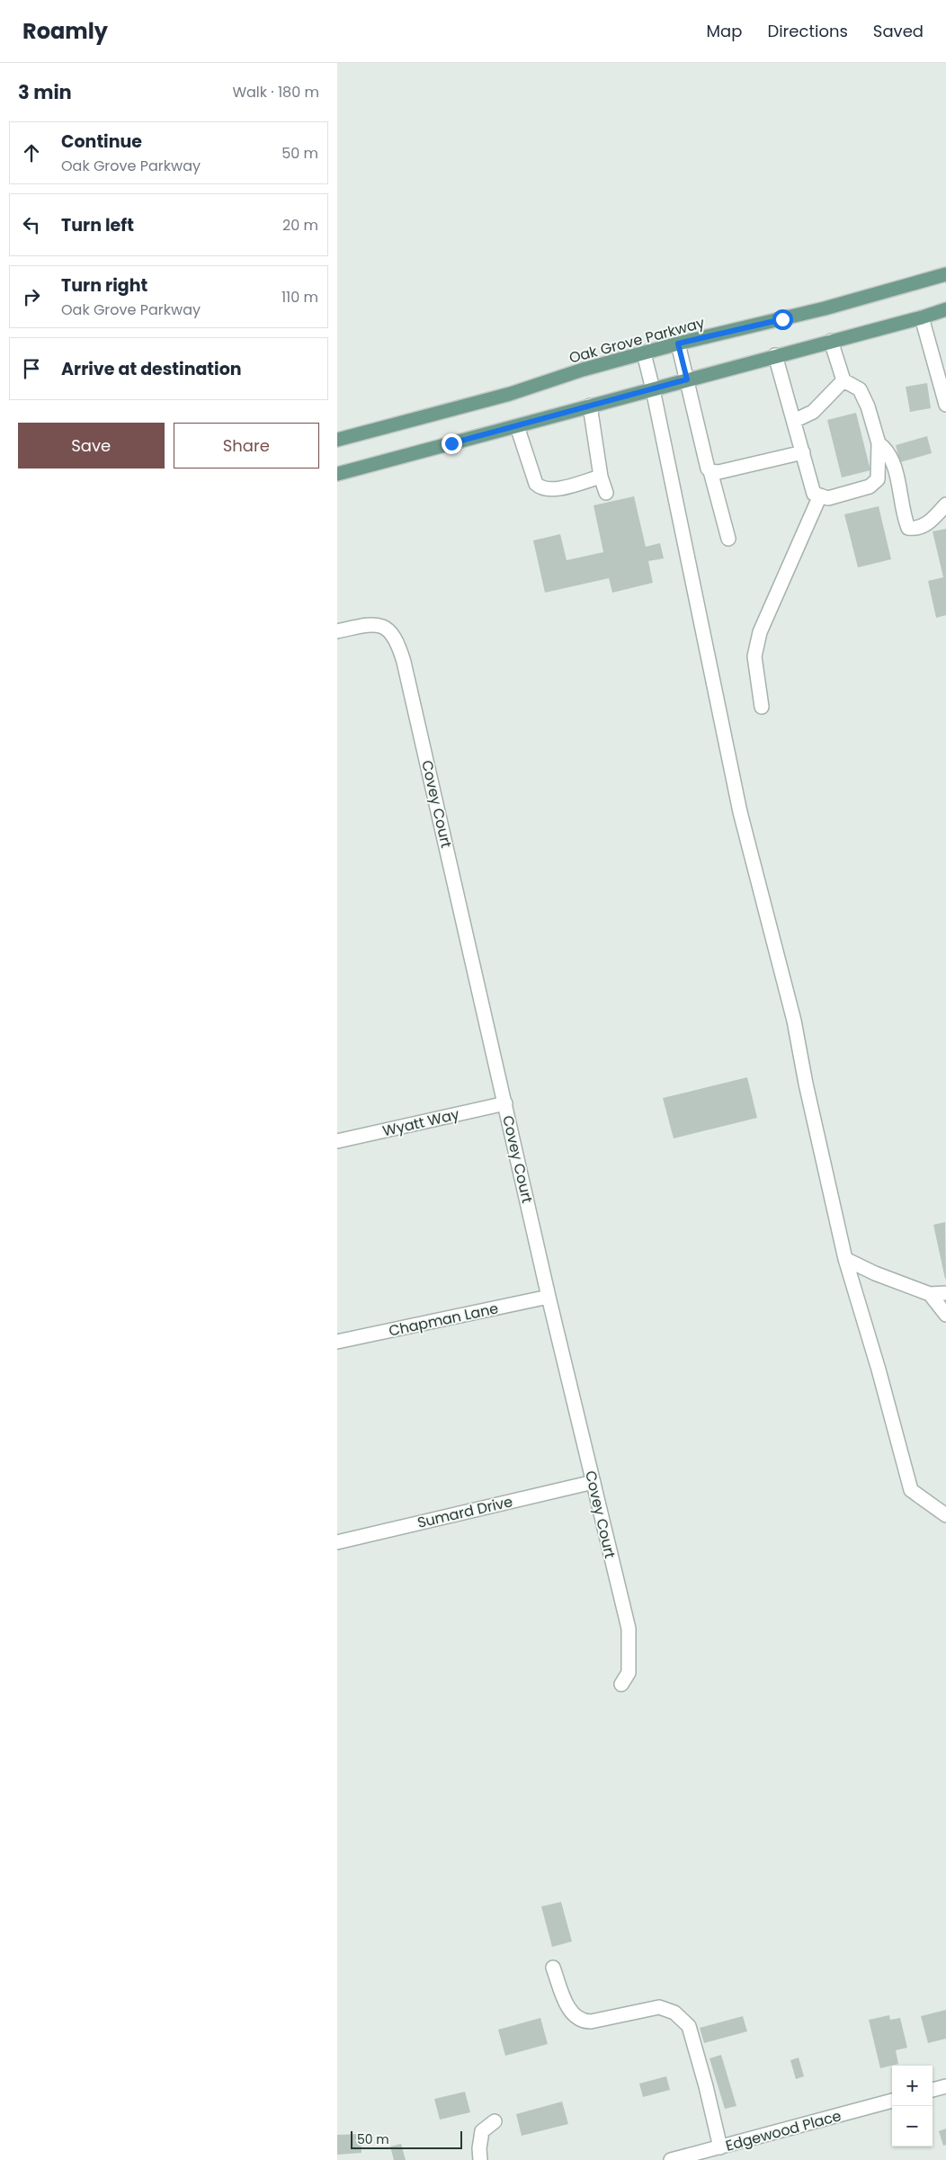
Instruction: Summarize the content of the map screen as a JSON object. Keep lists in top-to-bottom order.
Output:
{
  "streets": {
    "main road": ["Oak Grove Parkway"],
    "street": [
      "Covey Court",
      "Wyatt Way",
      "Chapman Lane",
      "Sumard Drive",
      "Edgewood Place"
    ]
  },
  "crossings": [
    ["Covey Court", "Wyatt Way"],
    ["Covey Court", "Chapman Lane"],
    ["Covey Court", "Sumard Drive"]
  ],
  "scale_bar": "50 m",
  "page": {
    "header": "Roamly",
    "nav": ["Map", "Directions", "Saved"],
    "heading": ["3 min", "Walk · 180 m"],
    "list": [
      ["Continue", "Oak Grove Parkway", "50 m"],
      ["Turn left", "20 m"],
      ["Turn right", "Oak Grove Parkway", "110 m"],
      "Arrive at destination"
    ],
    "buttons": ["Save", "Share"],
    "map_buttons": ["+", "−"],
    "scale": "50 m"
  }
}
